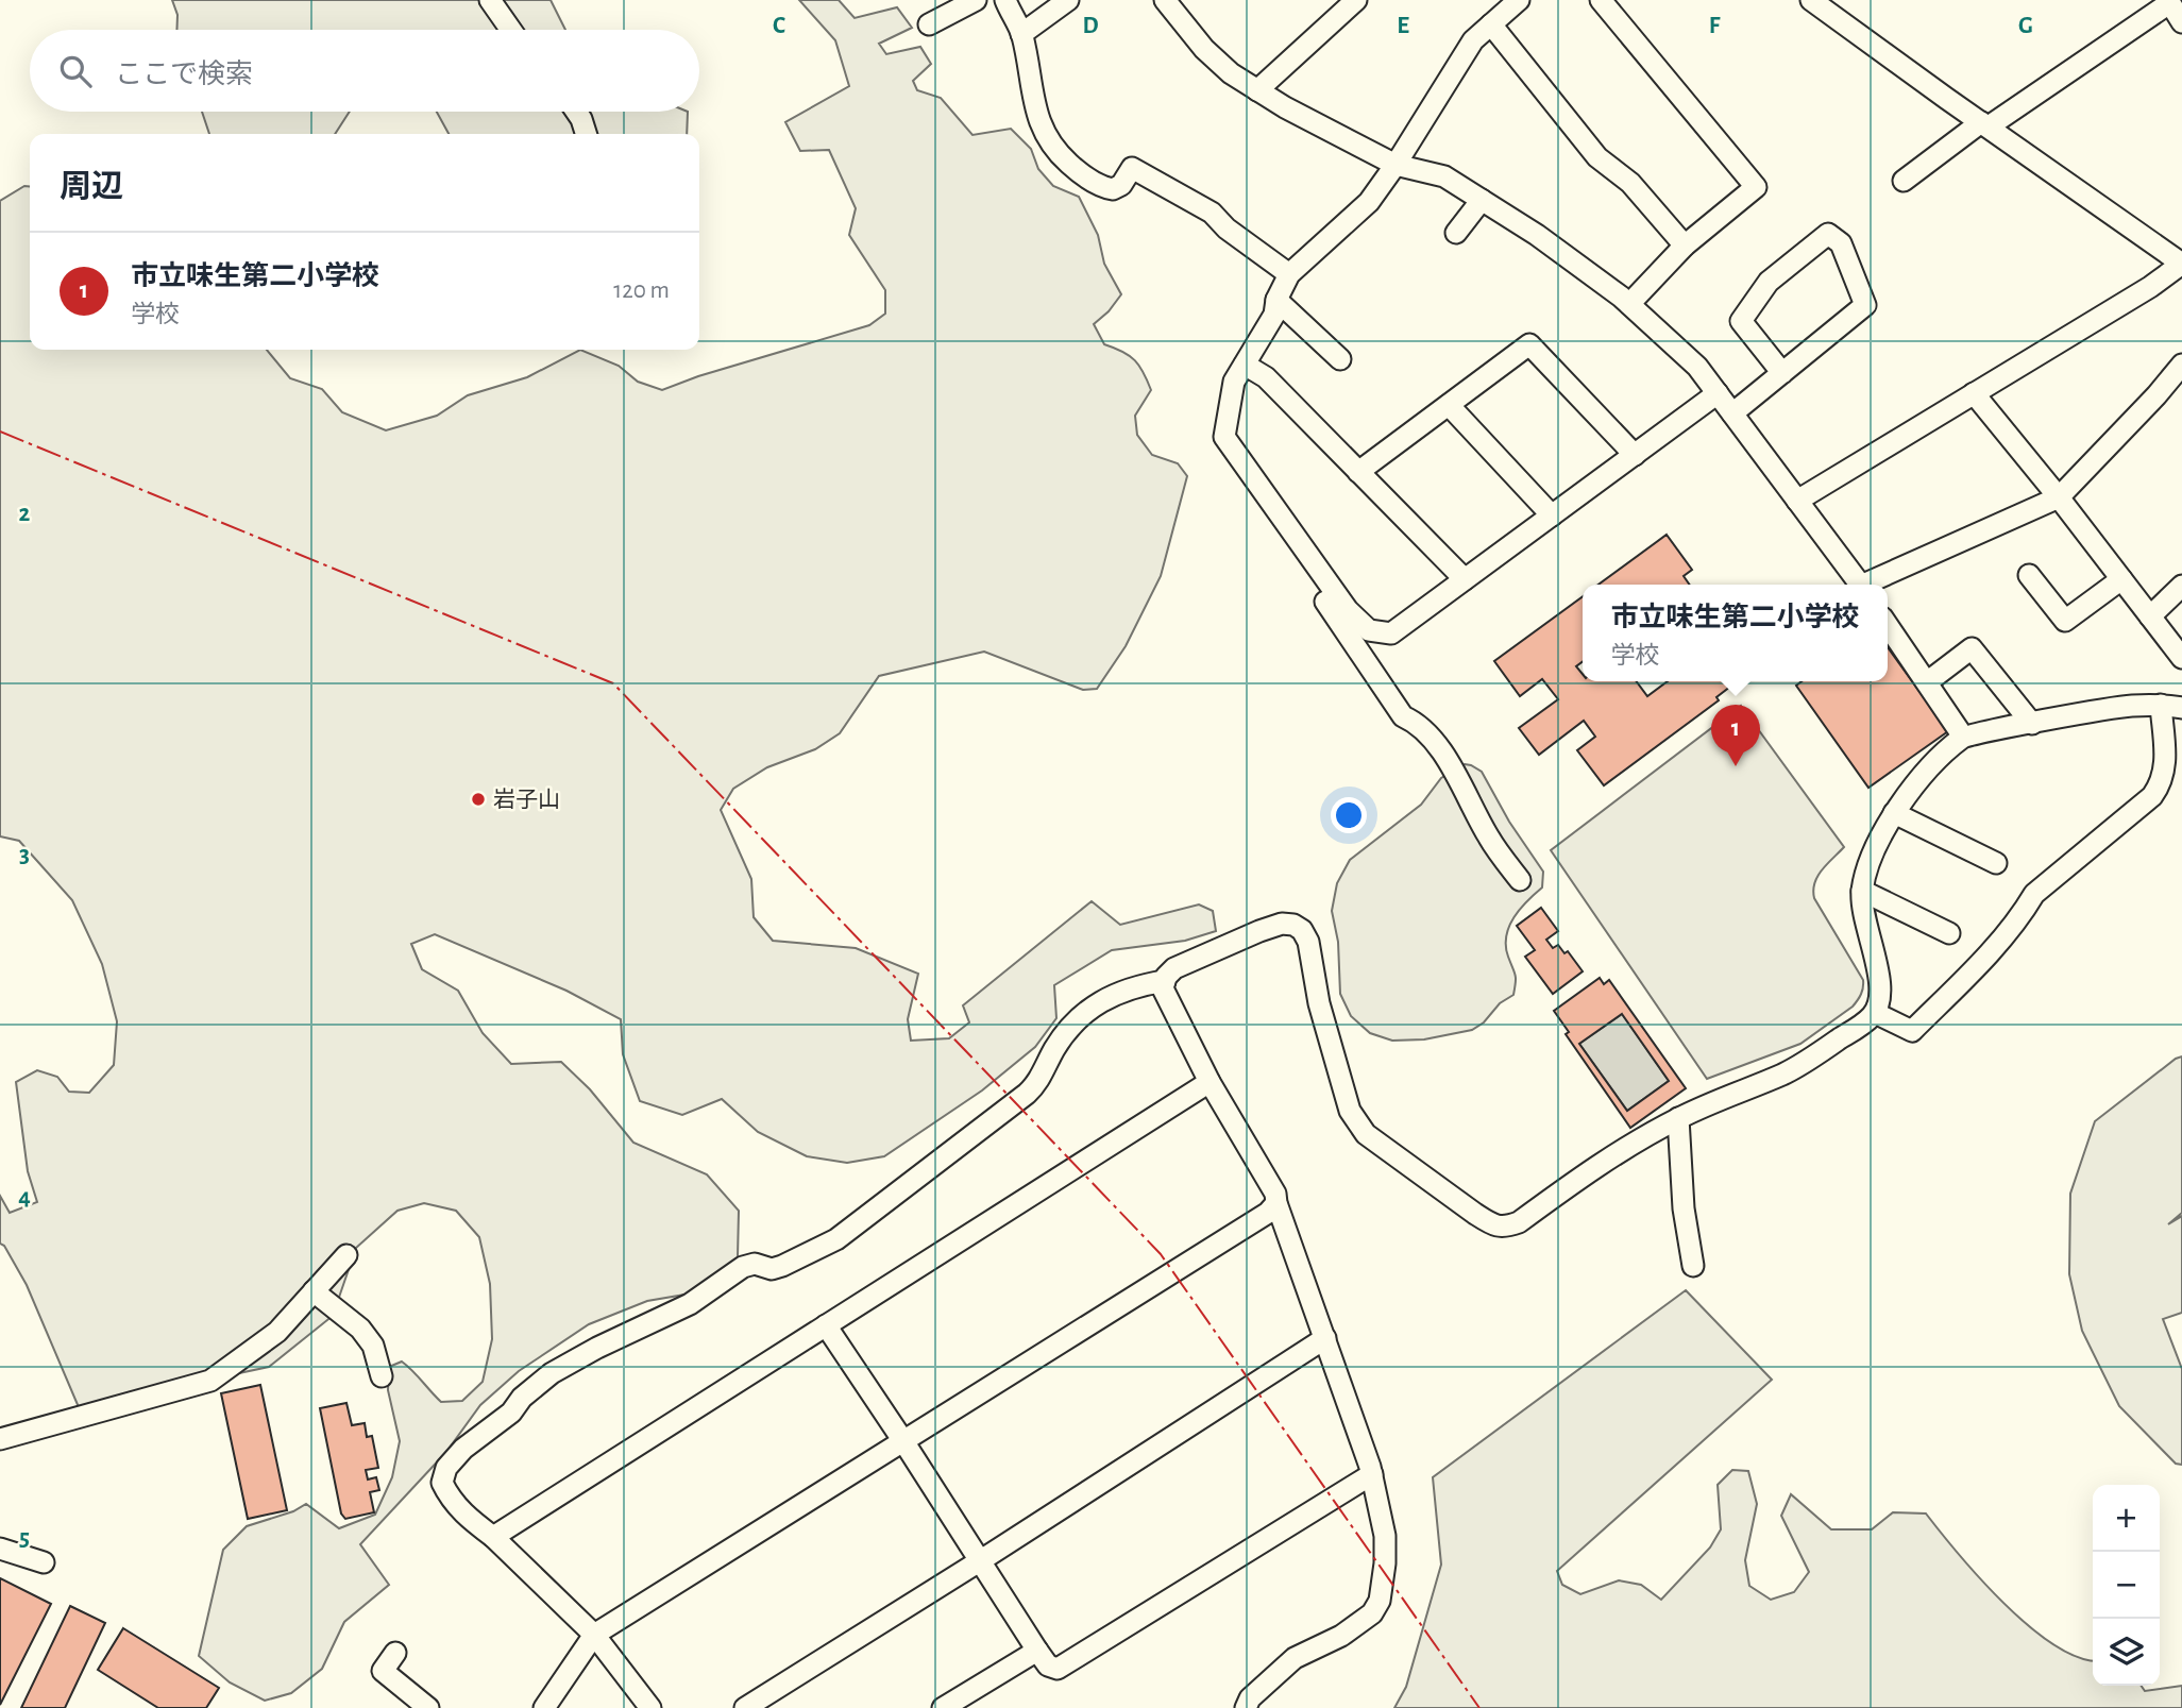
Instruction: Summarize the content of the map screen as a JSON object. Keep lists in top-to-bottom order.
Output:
{
  "places": ["岩子山"],
  "page": {
    "search": "ここで検索",
    "heading": "周辺",
    "list": [
      {
        "mark": "1",
        "name": "市立味生第二小学校",
        "note": "学校",
        "value": "120 m"
      }
    ],
    "popup": ["市立味生第二小学校", "学校"],
    "pins": "1",
    "map_buttons": ["+", "−"]
  },
  "grid": {
    "columns": [
      "C",
      "D",
      "E",
      "F",
      "G"
    ],
    "rows": [
      "2",
      "3",
      "4",
      "5"
    ]
  }
}
